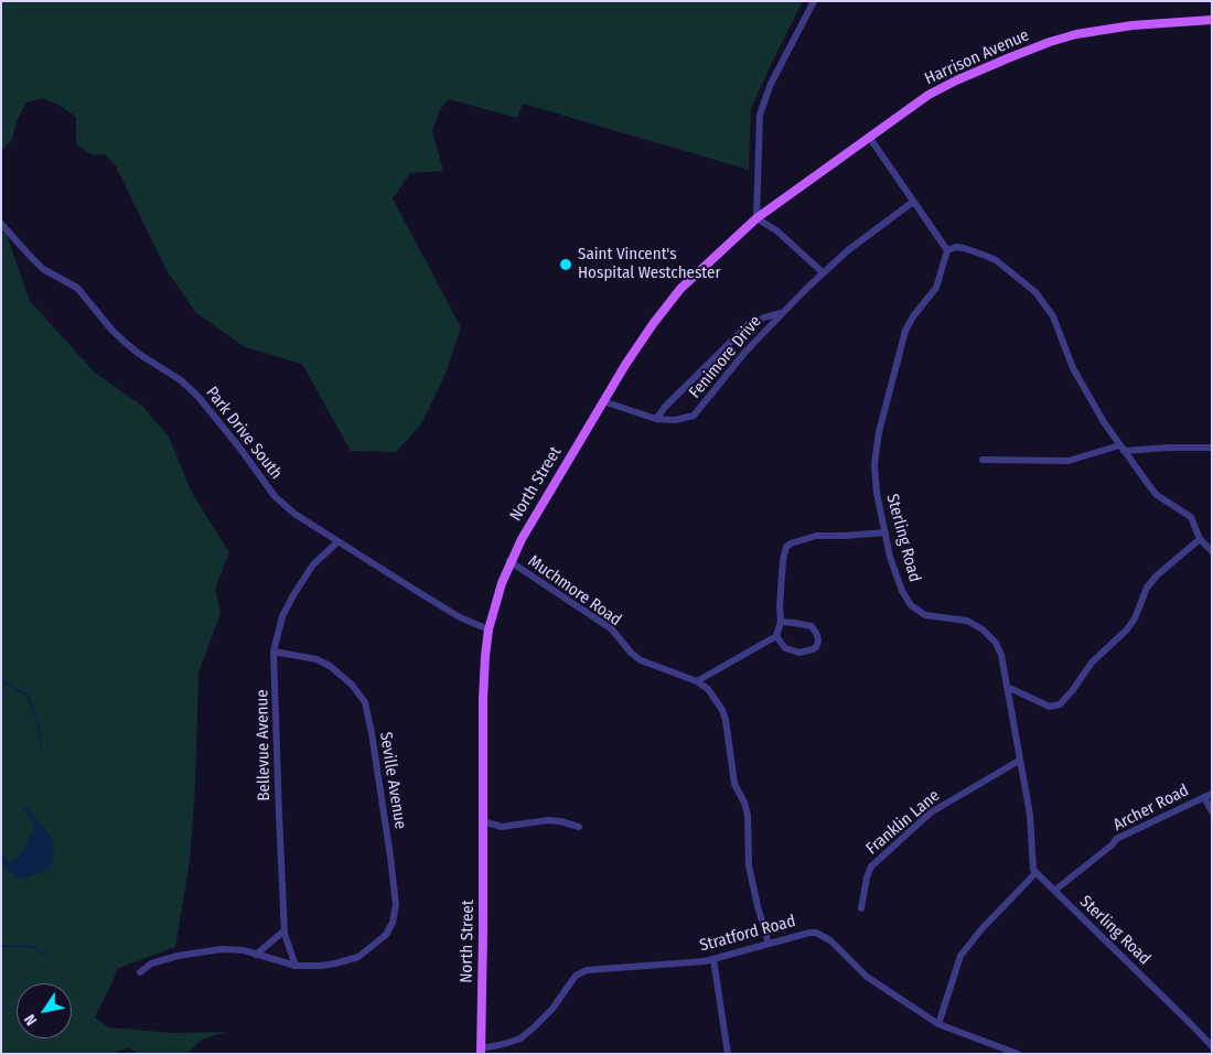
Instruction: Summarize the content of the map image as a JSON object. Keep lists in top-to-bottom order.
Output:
{
  "streets": {
    "main road": ["Harrison Avenue", "North Street"],
    "street": [
      "Fenimore Drive",
      "Park Drive South",
      "Sterling Road",
      "Muchmore Road",
      "Bellevue Avenue",
      "Seville Avenue",
      "Archer Road",
      "Franklin Lane",
      "Stratford Road"
    ]
  },
  "crossings": [
    ["Harrison Avenue", "North Street"],
    ["Fenimore Drive", "North Street"],
    ["Park Drive South", "North Street"],
    ["Park Drive South", "Bellevue Avenue"],
    ["North Street", "Muchmore Road"],
    ["North Street", "Stratford Road"],
    ["Sterling Road", "Archer Road"],
    ["Sterling Road", "Franklin Lane"],
    ["Muchmore Road", "Stratford Road"],
    ["Bellevue Avenue", "Seville Avenue"]
  ],
  "places": ["Saint Vincent's Hospital Westchester"],
  "north": "bottom left"
}
